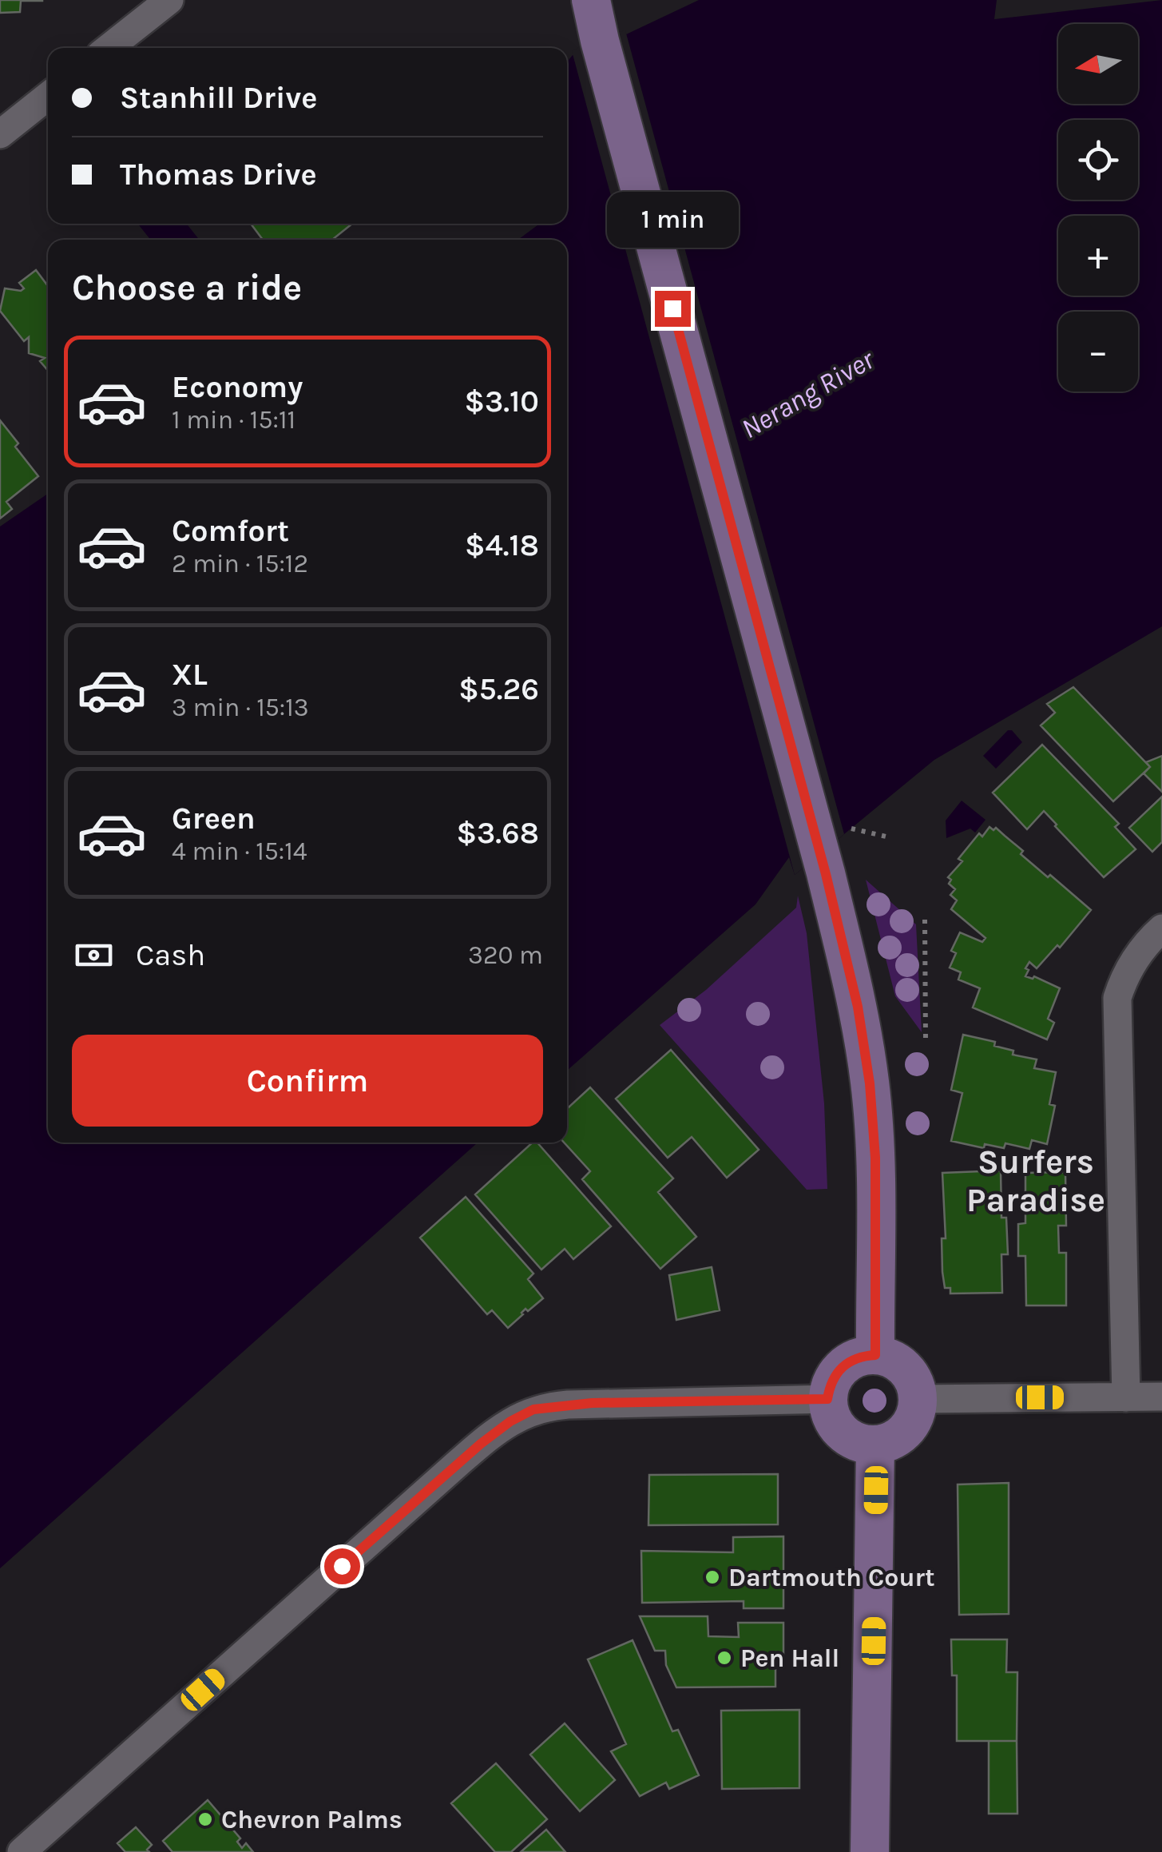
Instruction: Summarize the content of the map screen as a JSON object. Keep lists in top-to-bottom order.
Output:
{
  "districts": ["Surfers Paradise"],
  "water": ["Nerang River"],
  "places": ["Dartmouth Court", "Pen Hall", "Chevron Palms"],
  "north": "left",
  "page": {
    "map_buttons": ["+", "−"],
    "banner": ["Stanhill Drive", "Thomas Drive"],
    "bubble": "1 min",
    "heading": "Choose a ride",
    "list": [
      {
        "name": "Economy",
        "note": "1 min · 15:11",
        "value": "$3.10"
      },
      {
        "name": "Comfort",
        "note": "2 min · 15:12",
        "value": "$4.18"
      },
      {
        "name": "XL",
        "note": "3 min · 15:13",
        "value": "$5.26"
      },
      {
        "name": "Green",
        "note": "4 min · 15:14",
        "value": "$3.68"
      }
    ],
    "pay": ["Cash", "320 m"],
    "buttons": "Confirm"
  }
}
